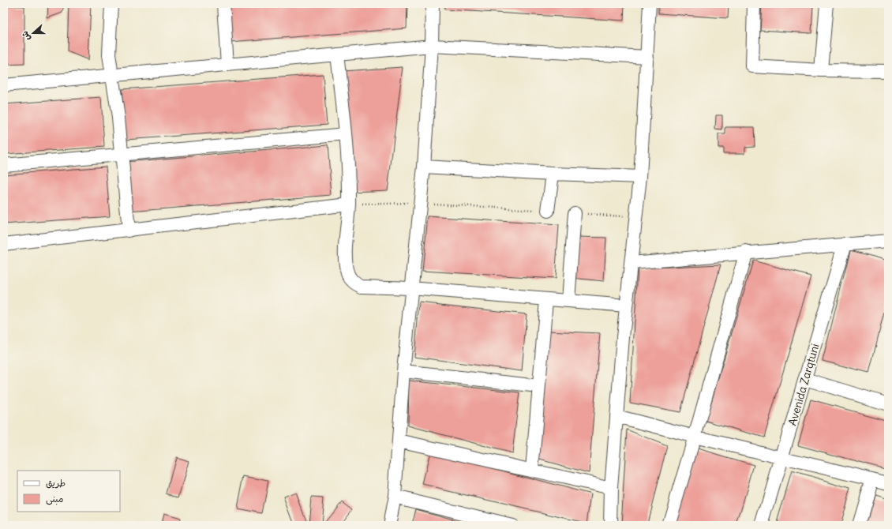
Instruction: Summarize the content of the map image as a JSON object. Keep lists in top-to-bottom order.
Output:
{
  "streets": {
    "street": ["Avenida Zarqtuni"]
  },
  "legend": ["طريق", "مبنى"],
  "north": "left"
}
